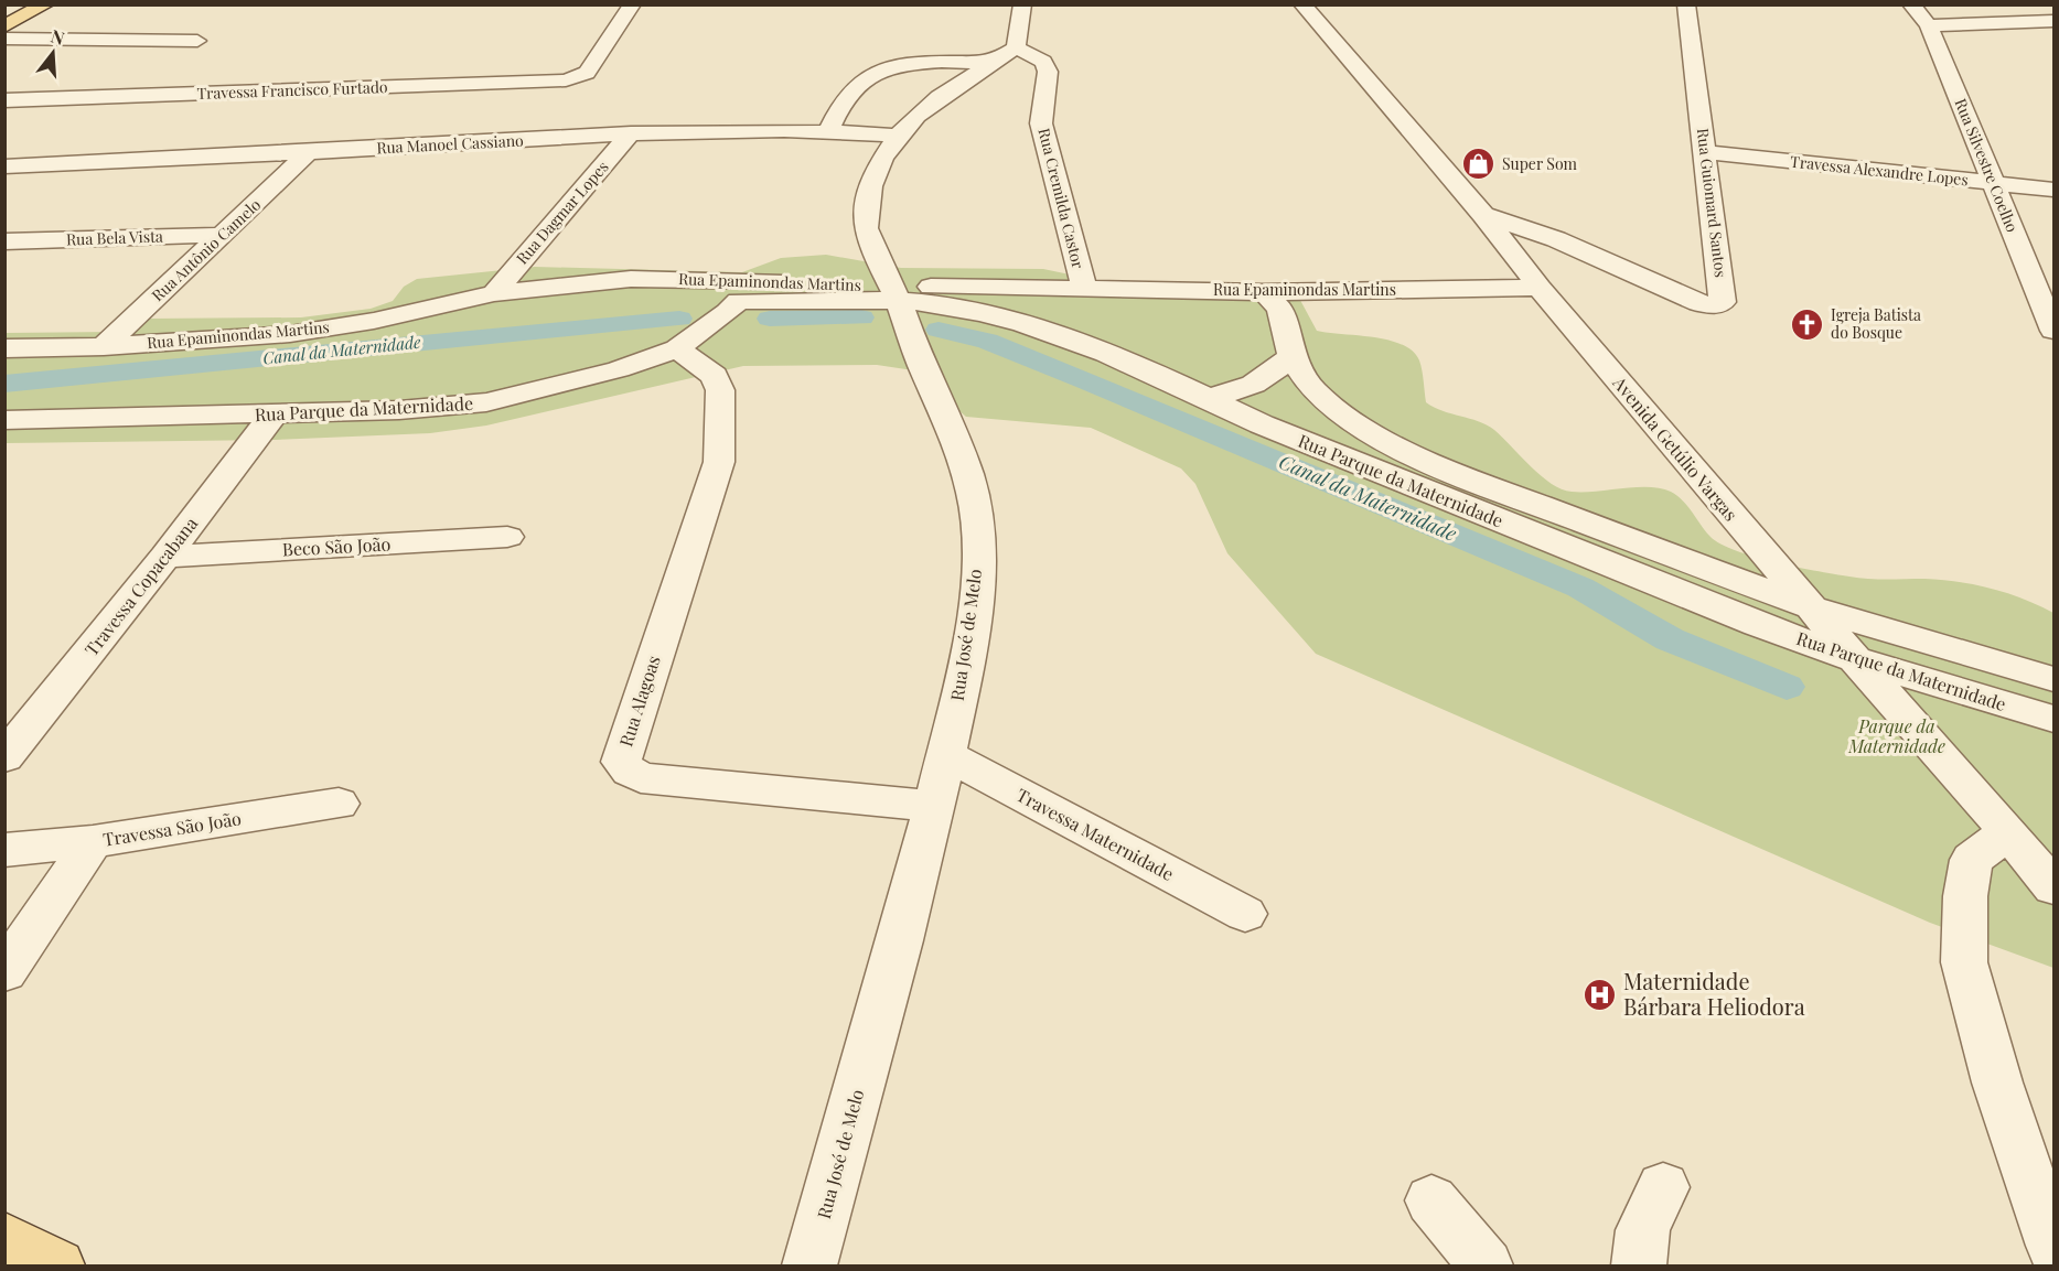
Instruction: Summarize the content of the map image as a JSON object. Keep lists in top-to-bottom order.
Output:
{
  "streets": {
    "street": [
      "Travessa Francisco Furtado",
      "Rua Manoel Cassiano",
      "Rua Silvestre Coelho",
      "Travessa Alexandre Lopes",
      "Rua Cremilda Castor",
      "Rua Guiomard Santos",
      "Rua Dagmar Lopes",
      "Rua Bela Vista",
      "Rua Antônio Camelo",
      "Rua Epaminondas Martins",
      "Rua Parque da Maternidade",
      "Avenida Getúlio Vargas",
      "Beco São João",
      "Travessa Copacabana",
      "Rua José de Melo",
      "Rua Alagoas",
      "Travessa São João",
      "Travessa Maternidade"
    ]
  },
  "crossings": [
    ["Rua Manoel Cassiano", "Rua Dagmar Lopes"],
    ["Rua Manoel Cassiano", "Rua Antônio Camelo"],
    ["Rua Manoel Cassiano", "Rua José de Melo"],
    ["Rua Silvestre Coelho", "Travessa Alexandre Lopes"],
    ["Travessa Alexandre Lopes", "Rua Guiomard Santos"],
    ["Rua Cremilda Castor", "Rua Epaminondas Martins"],
    ["Rua Cremilda Castor", "Rua José de Melo"],
    ["Rua Guiomard Santos", "Avenida Getúlio Vargas"],
    ["Rua Dagmar Lopes", "Rua Epaminondas Martins"],
    ["Rua Bela Vista", "Rua Antônio Camelo"],
    ["Rua Antônio Camelo", "Rua Epaminondas Martins"],
    ["Rua Epaminondas Martins", "Rua Parque da Maternidade"],
    ["Rua Epaminondas Martins", "Avenida Getúlio Vargas"],
    ["Rua Epaminondas Martins", "Rua José de Melo"],
    ["Rua Parque da Maternidade", "Avenida Getúlio Vargas"],
    ["Rua Parque da Maternidade", "Travessa Copacabana"],
    ["Rua Parque da Maternidade", "Rua José de Melo"],
    ["Rua Parque da Maternidade", "Rua Alagoas"],
    ["Beco São João", "Travessa Copacabana"],
    ["Rua José de Melo", "Rua Alagoas"],
    ["Rua José de Melo", "Travessa Maternidade"]
  ],
  "water": ["Canal da Maternidade"],
  "parks": ["Parque da Maternidade"],
  "places": {
    "shop": ["Super Som"],
    "church": ["Igreja Batista do Bosque"],
    "hospital": ["Maternidade Bárbara Heliodora"]
  },
  "north": "top"
}
